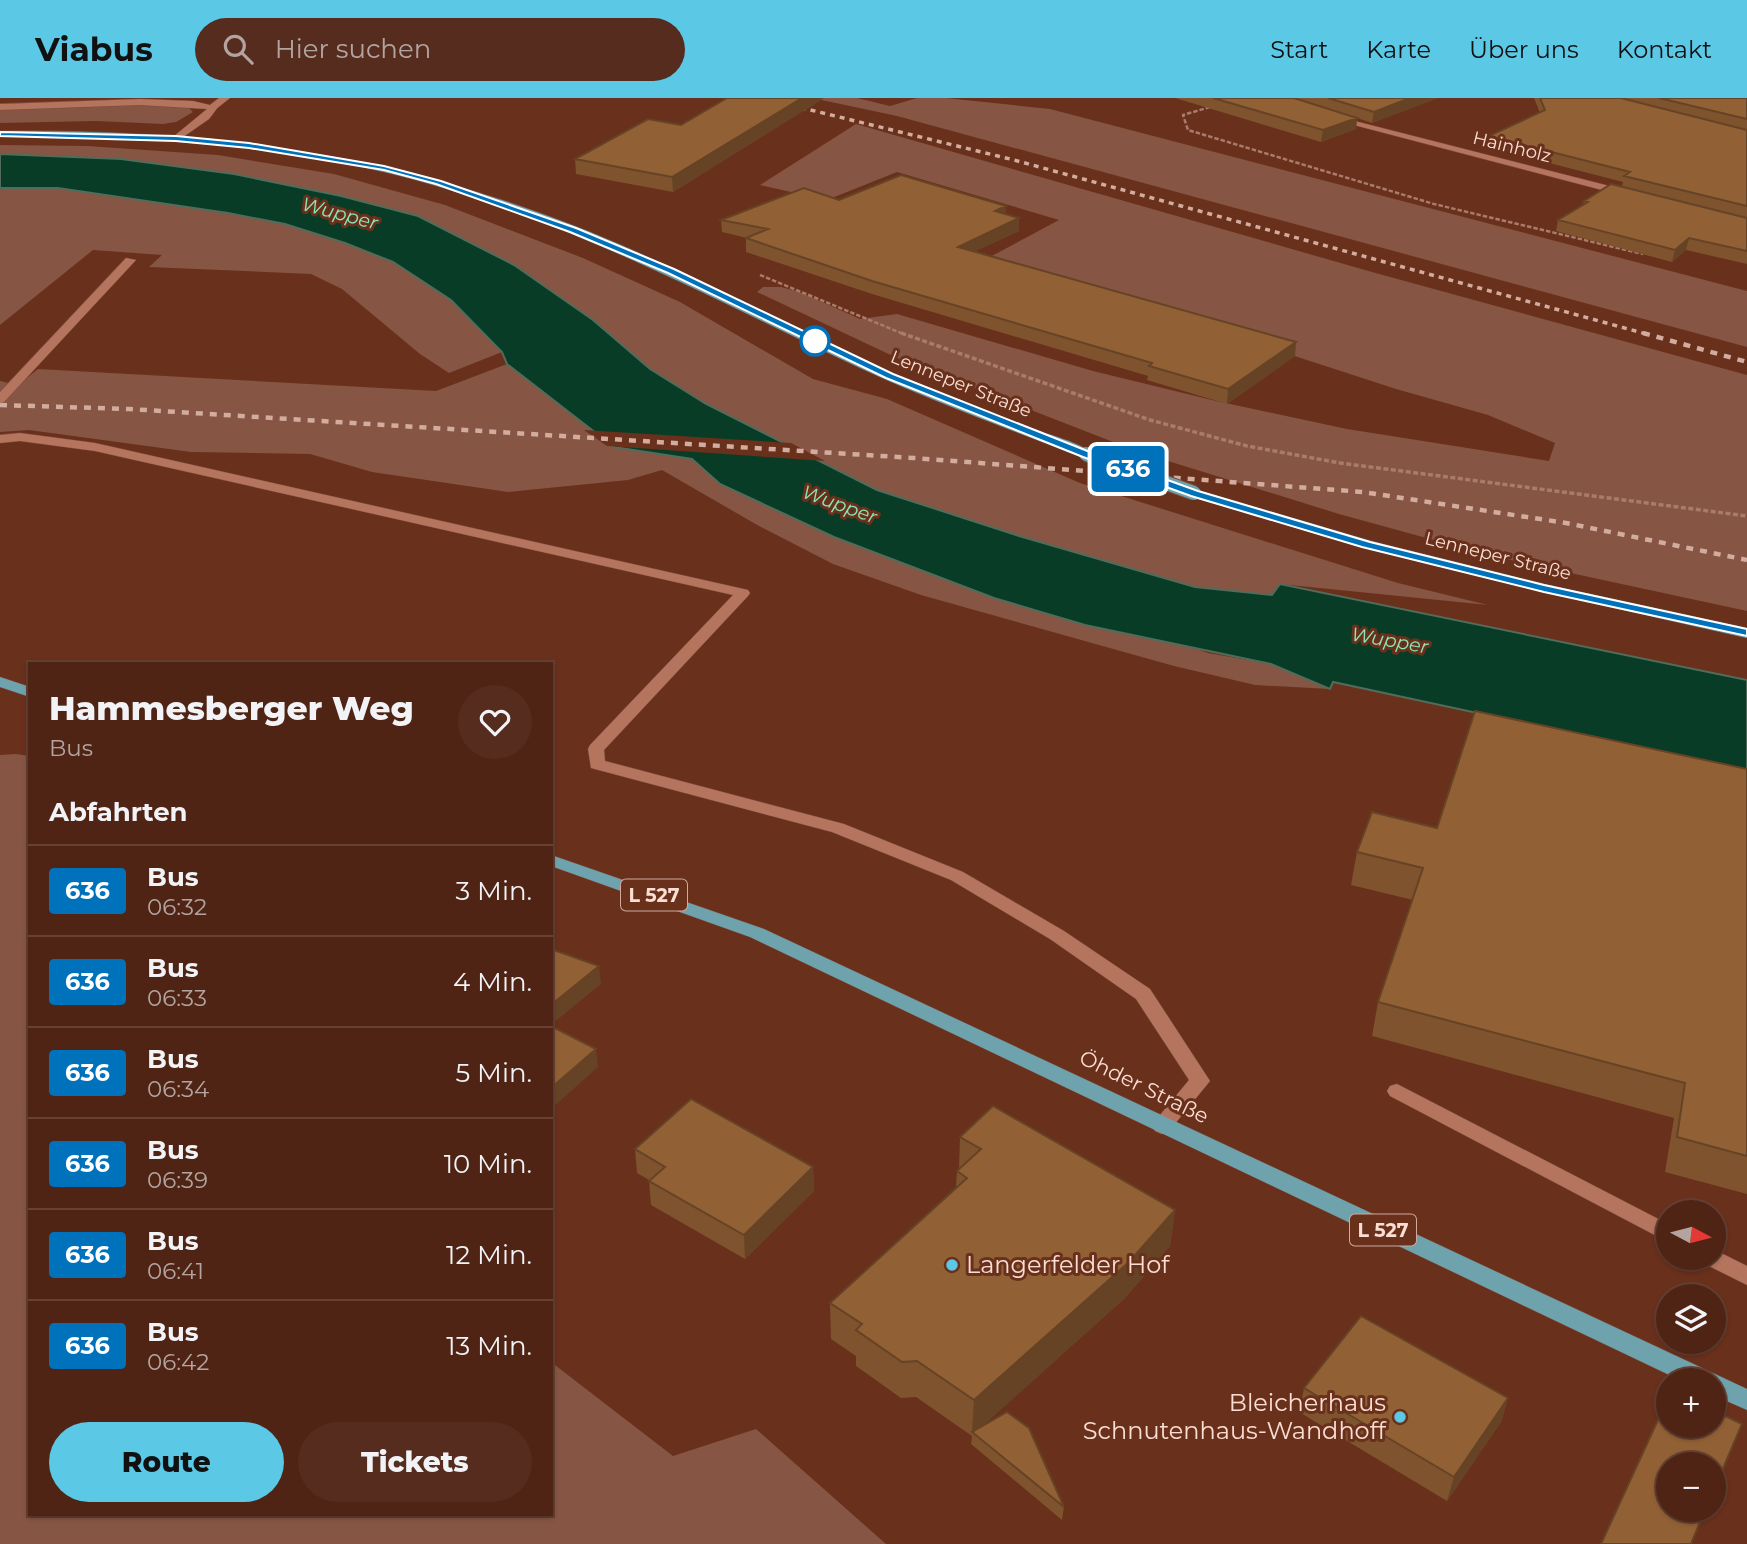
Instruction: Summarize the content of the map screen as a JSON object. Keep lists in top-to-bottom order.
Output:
{
  "streets": {
    "main road": ["Lenneper Straße", "L 527", "Öhder Straße"],
    "street": ["Hainholz"]
  },
  "water": ["Wupper"],
  "places": ["Langerfelder Hof", "Bleicherhaus Schnutenhaus-Wandhoff"],
  "lines": ["bus line 636"],
  "north": "right",
  "page": {
    "header": "Viabus",
    "search": "Hier suchen",
    "nav": [
      "Start",
      "Karte",
      "Über uns",
      "Kontakt"
    ],
    "on_map": "636",
    "heading": [
      ["Hammesberger Weg", "Bus"],
      "Abfahrten"
    ],
    "list": [
      {
        "mark": "636",
        "name": "Bus",
        "note": "06:32",
        "value": "3 Min."
      },
      {
        "mark": "636",
        "name": "Bus",
        "note": "06:33",
        "value": "4 Min."
      },
      {
        "mark": "636",
        "name": "Bus",
        "note": "06:34",
        "value": "5 Min."
      },
      {
        "mark": "636",
        "name": "Bus",
        "note": "06:39",
        "value": "10 Min."
      },
      {
        "mark": "636",
        "name": "Bus",
        "note": "06:41",
        "value": "12 Min."
      },
      {
        "mark": "636",
        "name": "Bus",
        "note": "06:42",
        "value": "13 Min."
      }
    ],
    "map_buttons": ["+", "−"],
    "buttons": ["Route", "Tickets"]
  }
}
